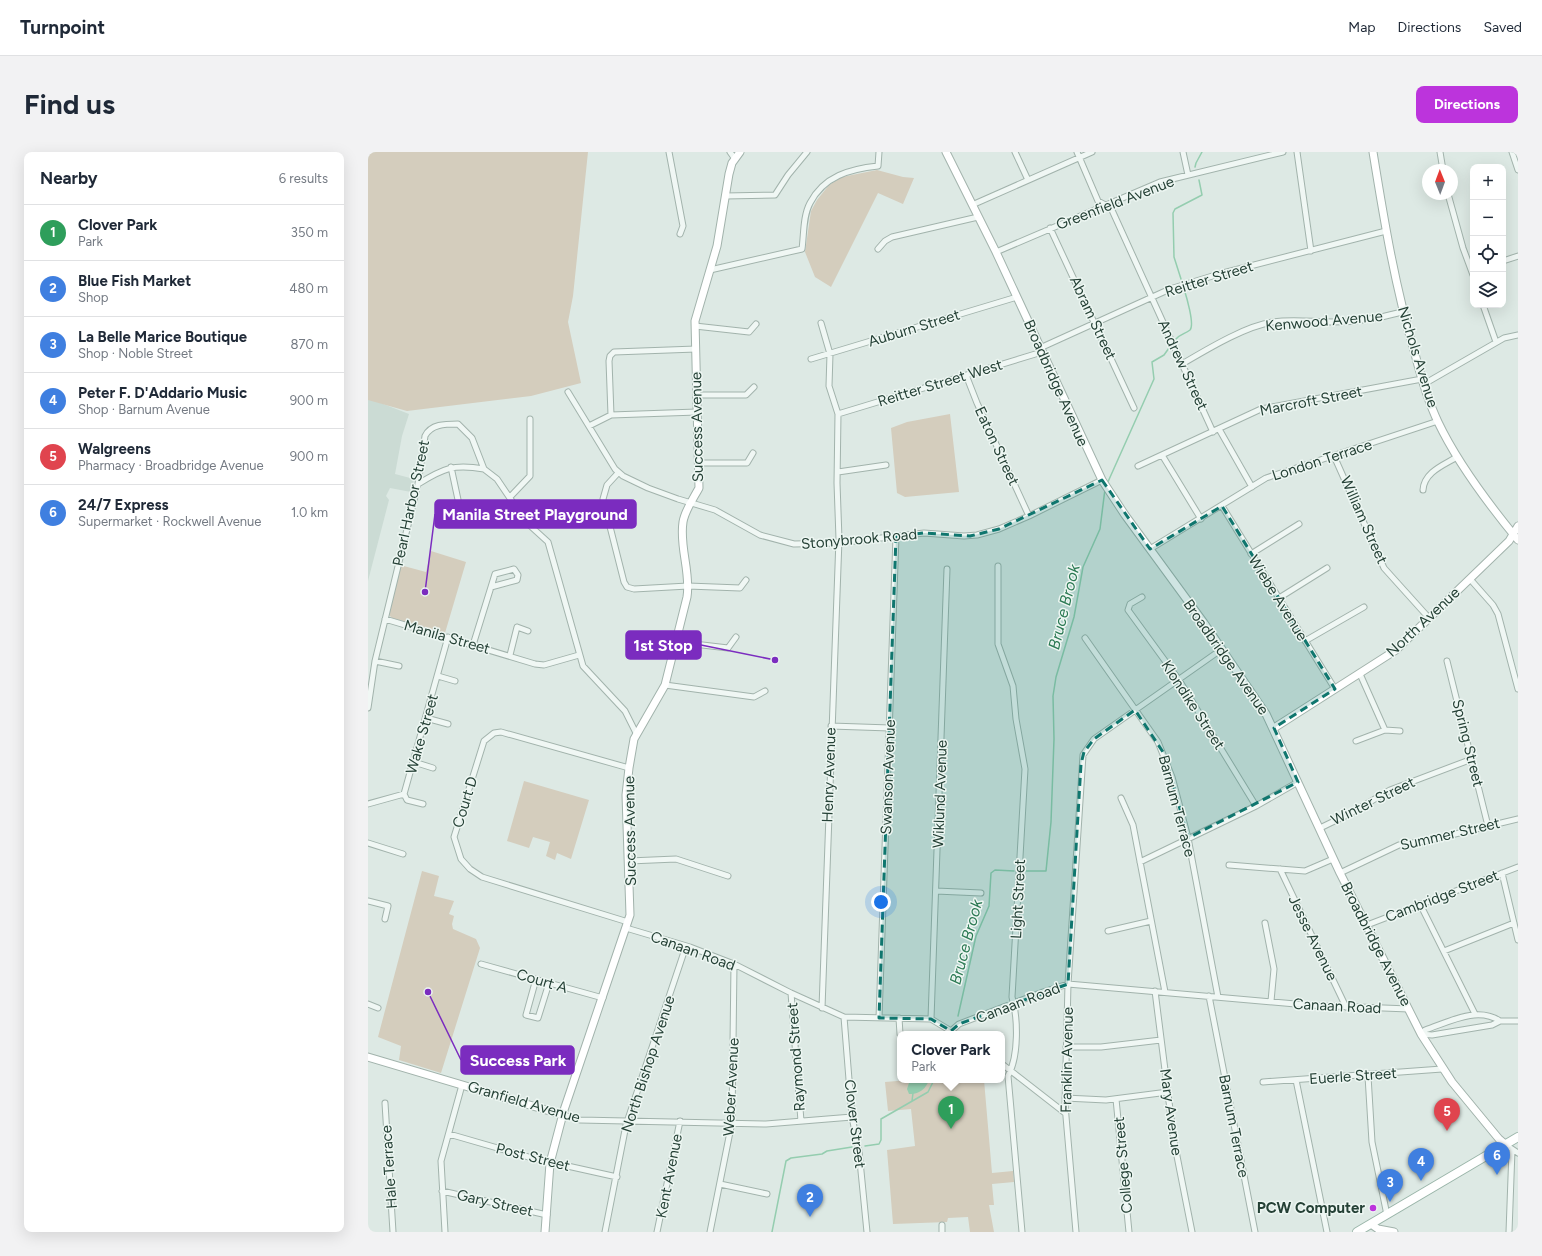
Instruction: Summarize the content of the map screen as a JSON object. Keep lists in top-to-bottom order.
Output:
{
  "streets": {
    "street": [
      "Greenfield Avenue",
      "Reitter Street",
      "Abram Street",
      "Kenwood Avenue",
      "Auburn Street",
      "Nichols Avenue",
      "Andrew Street",
      "Reitter Street West",
      "Broadbridge Avenue",
      "Marcroft Street",
      "Success Avenue",
      "Eaton Street",
      "London Terrace",
      "Pearl Harbor Street",
      "William Street",
      "Stonybrook Road",
      "Wiebe Avenue",
      "North Avenue",
      "Manila Street",
      "Klondike Street",
      "Wake Street",
      "Spring Street",
      "Henry Avenue",
      "Swanson Avenue",
      "Wiklund Avenue",
      "Winter Street",
      "Court D",
      "Barnum Terrace",
      "Summer Street",
      "Cambridge Street",
      "Light Street",
      "Jesse Avenue",
      "Canaan Road",
      "Court A",
      "Raymond Street",
      "Franklin Avenue",
      "North Bishop Avenue",
      "Euerle Street",
      "Weber Avenue",
      "Granfield Avenue",
      "Mary Avenue",
      "Clover Street",
      "Post Street",
      "College Street",
      "Hale Terrace",
      "Kent Avenue",
      "Gary Street"
    ]
  },
  "crossings": [
    ["Greenfield Avenue", "Abram Street"],
    ["Greenfield Avenue", "Andrew Street"],
    ["Greenfield Avenue", "Broadbridge Avenue"],
    ["Reitter Street", "Abram Street"],
    ["Reitter Street", "Nichols Avenue"],
    ["Reitter Street", "Andrew Street"],
    ["Reitter Street", "Reitter Street West"],
    ["Reitter Street", "Broadbridge Avenue"],
    ["Kenwood Avenue", "Nichols Avenue"],
    ["Kenwood Avenue", "Andrew Street"],
    ["Auburn Street", "Broadbridge Avenue"],
    ["Auburn Street", "Henry Avenue"],
    ["Nichols Avenue", "Marcroft Street"],
    ["Nichols Avenue", "London Terrace"],
    ["Nichols Avenue", "North Avenue"],
    ["Andrew Street", "Marcroft Street"],
    ["Reitter Street West", "Broadbridge Avenue"],
    ["Reitter Street West", "Eaton Street"],
    ["Reitter Street West", "Henry Avenue"],
    ["Broadbridge Avenue", "London Terrace"],
    ["Broadbridge Avenue", "Stonybrook Road"],
    ["Broadbridge Avenue", "North Avenue"],
    ["Broadbridge Avenue", "Winter Street"],
    ["Broadbridge Avenue", "Summer Street"],
    ["Broadbridge Avenue", "Cambridge Street"],
    ["Broadbridge Avenue", "Canaan Road"],
    ["Broadbridge Avenue", "Euerle Street"],
    ["Success Avenue", "Pearl Harbor Street"],
    ["Success Avenue", "Stonybrook Road"],
    ["Success Avenue", "Court D"],
    ["Success Avenue", "Canaan Road"],
    ["Success Avenue", "Court A"],
    ["Success Avenue", "Granfield Avenue"],
    ["Success Avenue", "Post Street"],
    ["Success Avenue", "Gary Street"],
    ["Eaton Street", "Stonybrook Road"],
    ["London Terrace", "William Street"],
    ["London Terrace", "Wiebe Avenue"],
    ["Pearl Harbor Street", "Manila Street"],
    ["William Street", "North Avenue"],
    ["Stonybrook Road", "Henry Avenue"],
    ["Stonybrook Road", "Swanson Avenue"],
    ["Wiebe Avenue", "North Avenue"],
    ["Manila Street", "Wake Street"],
    ["Spring Street", "Winter Street"],
    ["Spring Street", "Summer Street"],
    ["Henry Avenue", "Canaan Road"],
    ["Swanson Avenue", "Canaan Road"],
    ["Wiklund Avenue", "Canaan Road"],
    ["Court D", "Canaan Road"],
    ["Barnum Terrace", "Canaan Road"],
    ["Barnum Terrace", "Franklin Avenue"],
    ["Light Street", "Canaan Road"],
    ["Jesse Avenue", "Canaan Road"],
    ["Canaan Road", "Raymond Street"],
    ["Canaan Road", "Franklin Avenue"],
    ["Canaan Road", "North Bishop Avenue"],
    ["Canaan Road", "Weber Avenue"],
    ["Canaan Road", "Mary Avenue"],
    ["Canaan Road", "Clover Street"],
    ["Raymond Street", "Granfield Avenue"],
    ["North Bishop Avenue", "Granfield Avenue"],
    ["North Bishop Avenue", "Post Street"],
    ["Weber Avenue", "Granfield Avenue"],
    ["Granfield Avenue", "Clover Street"],
    ["Granfield Avenue", "Kent Avenue"]
  ],
  "water": ["Bruce Brook"],
  "places": [
    "Manila Street Playground",
    "1st Stop",
    "Success Park",
    "PCW Computer"
  ],
  "north": "top",
  "page": {
    "header": "Turnpoint",
    "nav": ["Map", "Directions", "Saved"],
    "buttons": "Directions",
    "title": "Find us",
    "heading": ["Nearby", "6 results"],
    "map_buttons": ["+", "−"],
    "list": [
      {
        "mark": "1",
        "name": "Clover Park",
        "note": "Park",
        "value": "350 m"
      },
      {
        "mark": "2",
        "name": "Blue Fish Market",
        "note": "Shop",
        "value": "480 m"
      },
      {
        "mark": "3",
        "name": "La Belle Marice Boutique",
        "note": "Shop · Noble Street",
        "value": "870 m"
      },
      {
        "mark": "4",
        "name": "Peter F. D'Addario Music",
        "note": "Shop · Barnum Avenue",
        "value": "900 m"
      },
      {
        "mark": "5",
        "name": "Walgreens",
        "note": "Pharmacy · Broadbridge Avenue",
        "value": "900 m"
      },
      {
        "mark": "6",
        "name": "24/7 Express",
        "note": "Supermarket · Rockwell Avenue",
        "value": "1.0 km"
      }
    ],
    "popup": ["Clover Park", "Park"],
    "pins": [
      "1",
      "5",
      "6",
      "4",
      "3",
      "2"
    ]
  }
}
